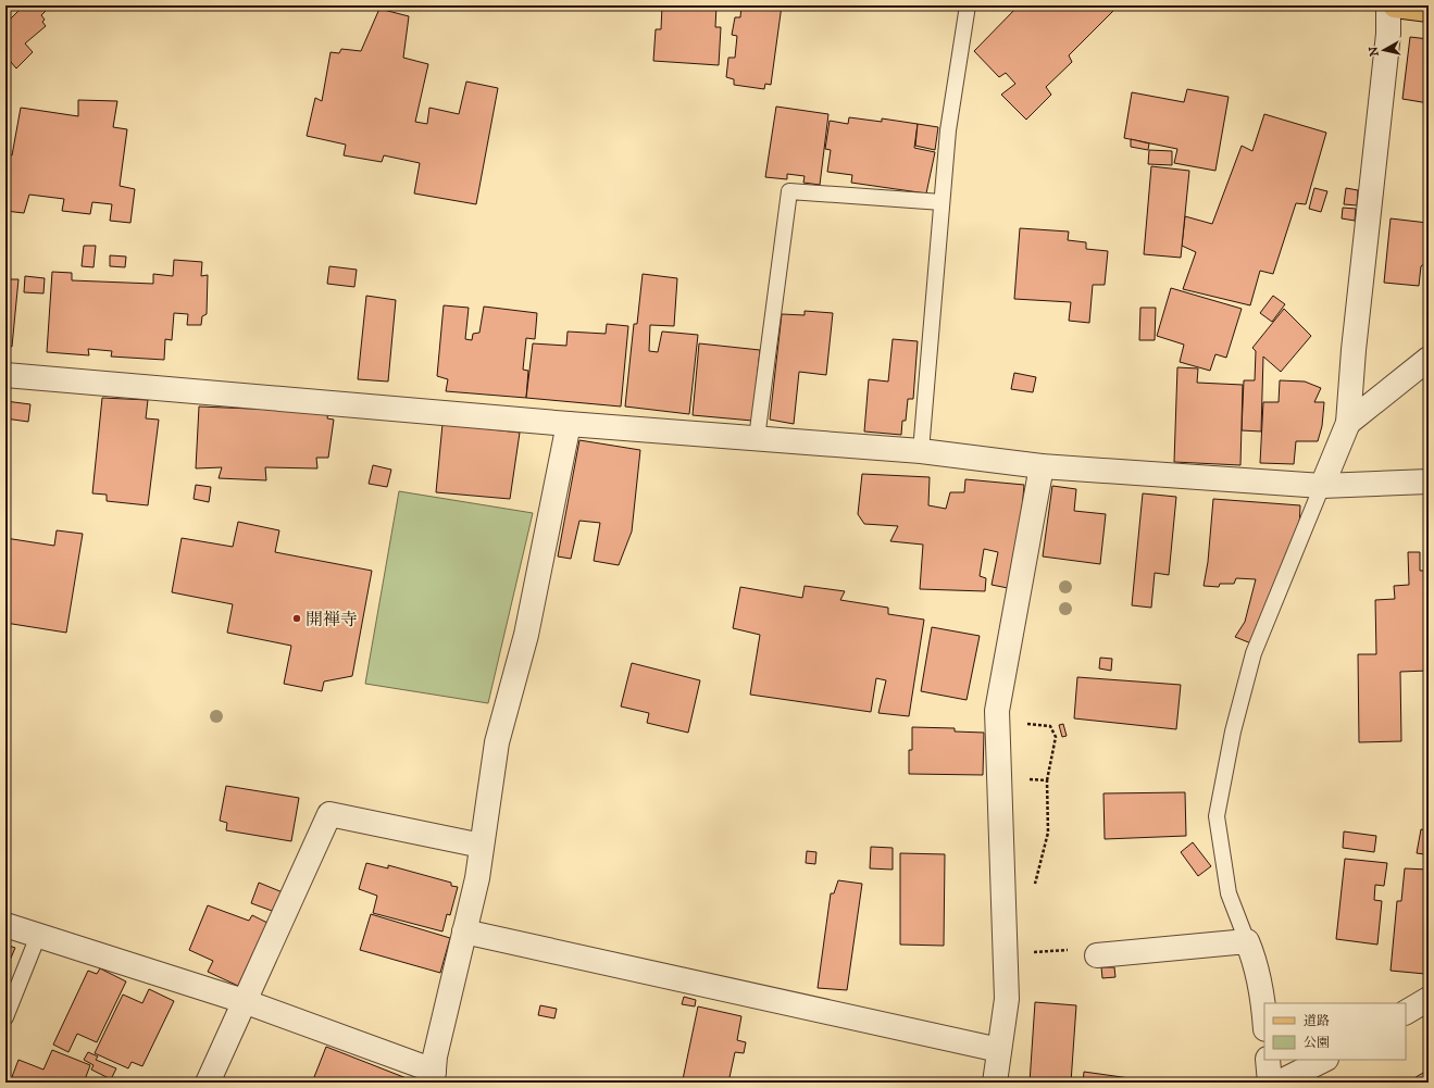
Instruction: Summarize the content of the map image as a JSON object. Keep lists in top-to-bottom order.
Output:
{
  "places": ["開禅寺"],
  "legend": ["道路", "公園"],
  "north": "left"
}
